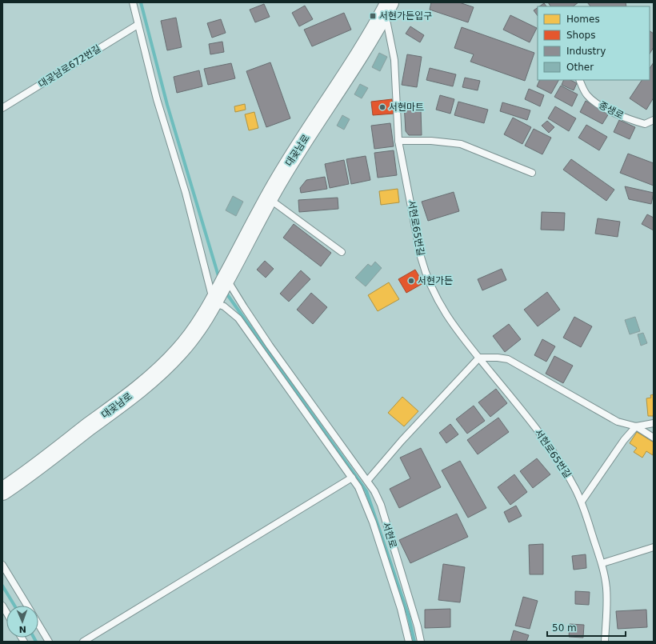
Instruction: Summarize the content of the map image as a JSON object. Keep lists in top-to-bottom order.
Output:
{
  "streets": {
    "street": ["대곶남로"],
    "lane": [
      "대곶남로672번길",
      "종생로",
      "서현로65번길",
      "서현로"
    ]
  },
  "crossings": [
    ["대곶남로", "서현로65번길"],
    ["대곶남로", "서현로"]
  ],
  "places": {
    "transit": ["서현가든입구"],
    "other": ["서현마트", "서현가든"]
  },
  "legend": [
    "Homes",
    "Shops",
    "Industry",
    "Other"
  ],
  "scale_bar": "50 m",
  "north": "bottom"
}
